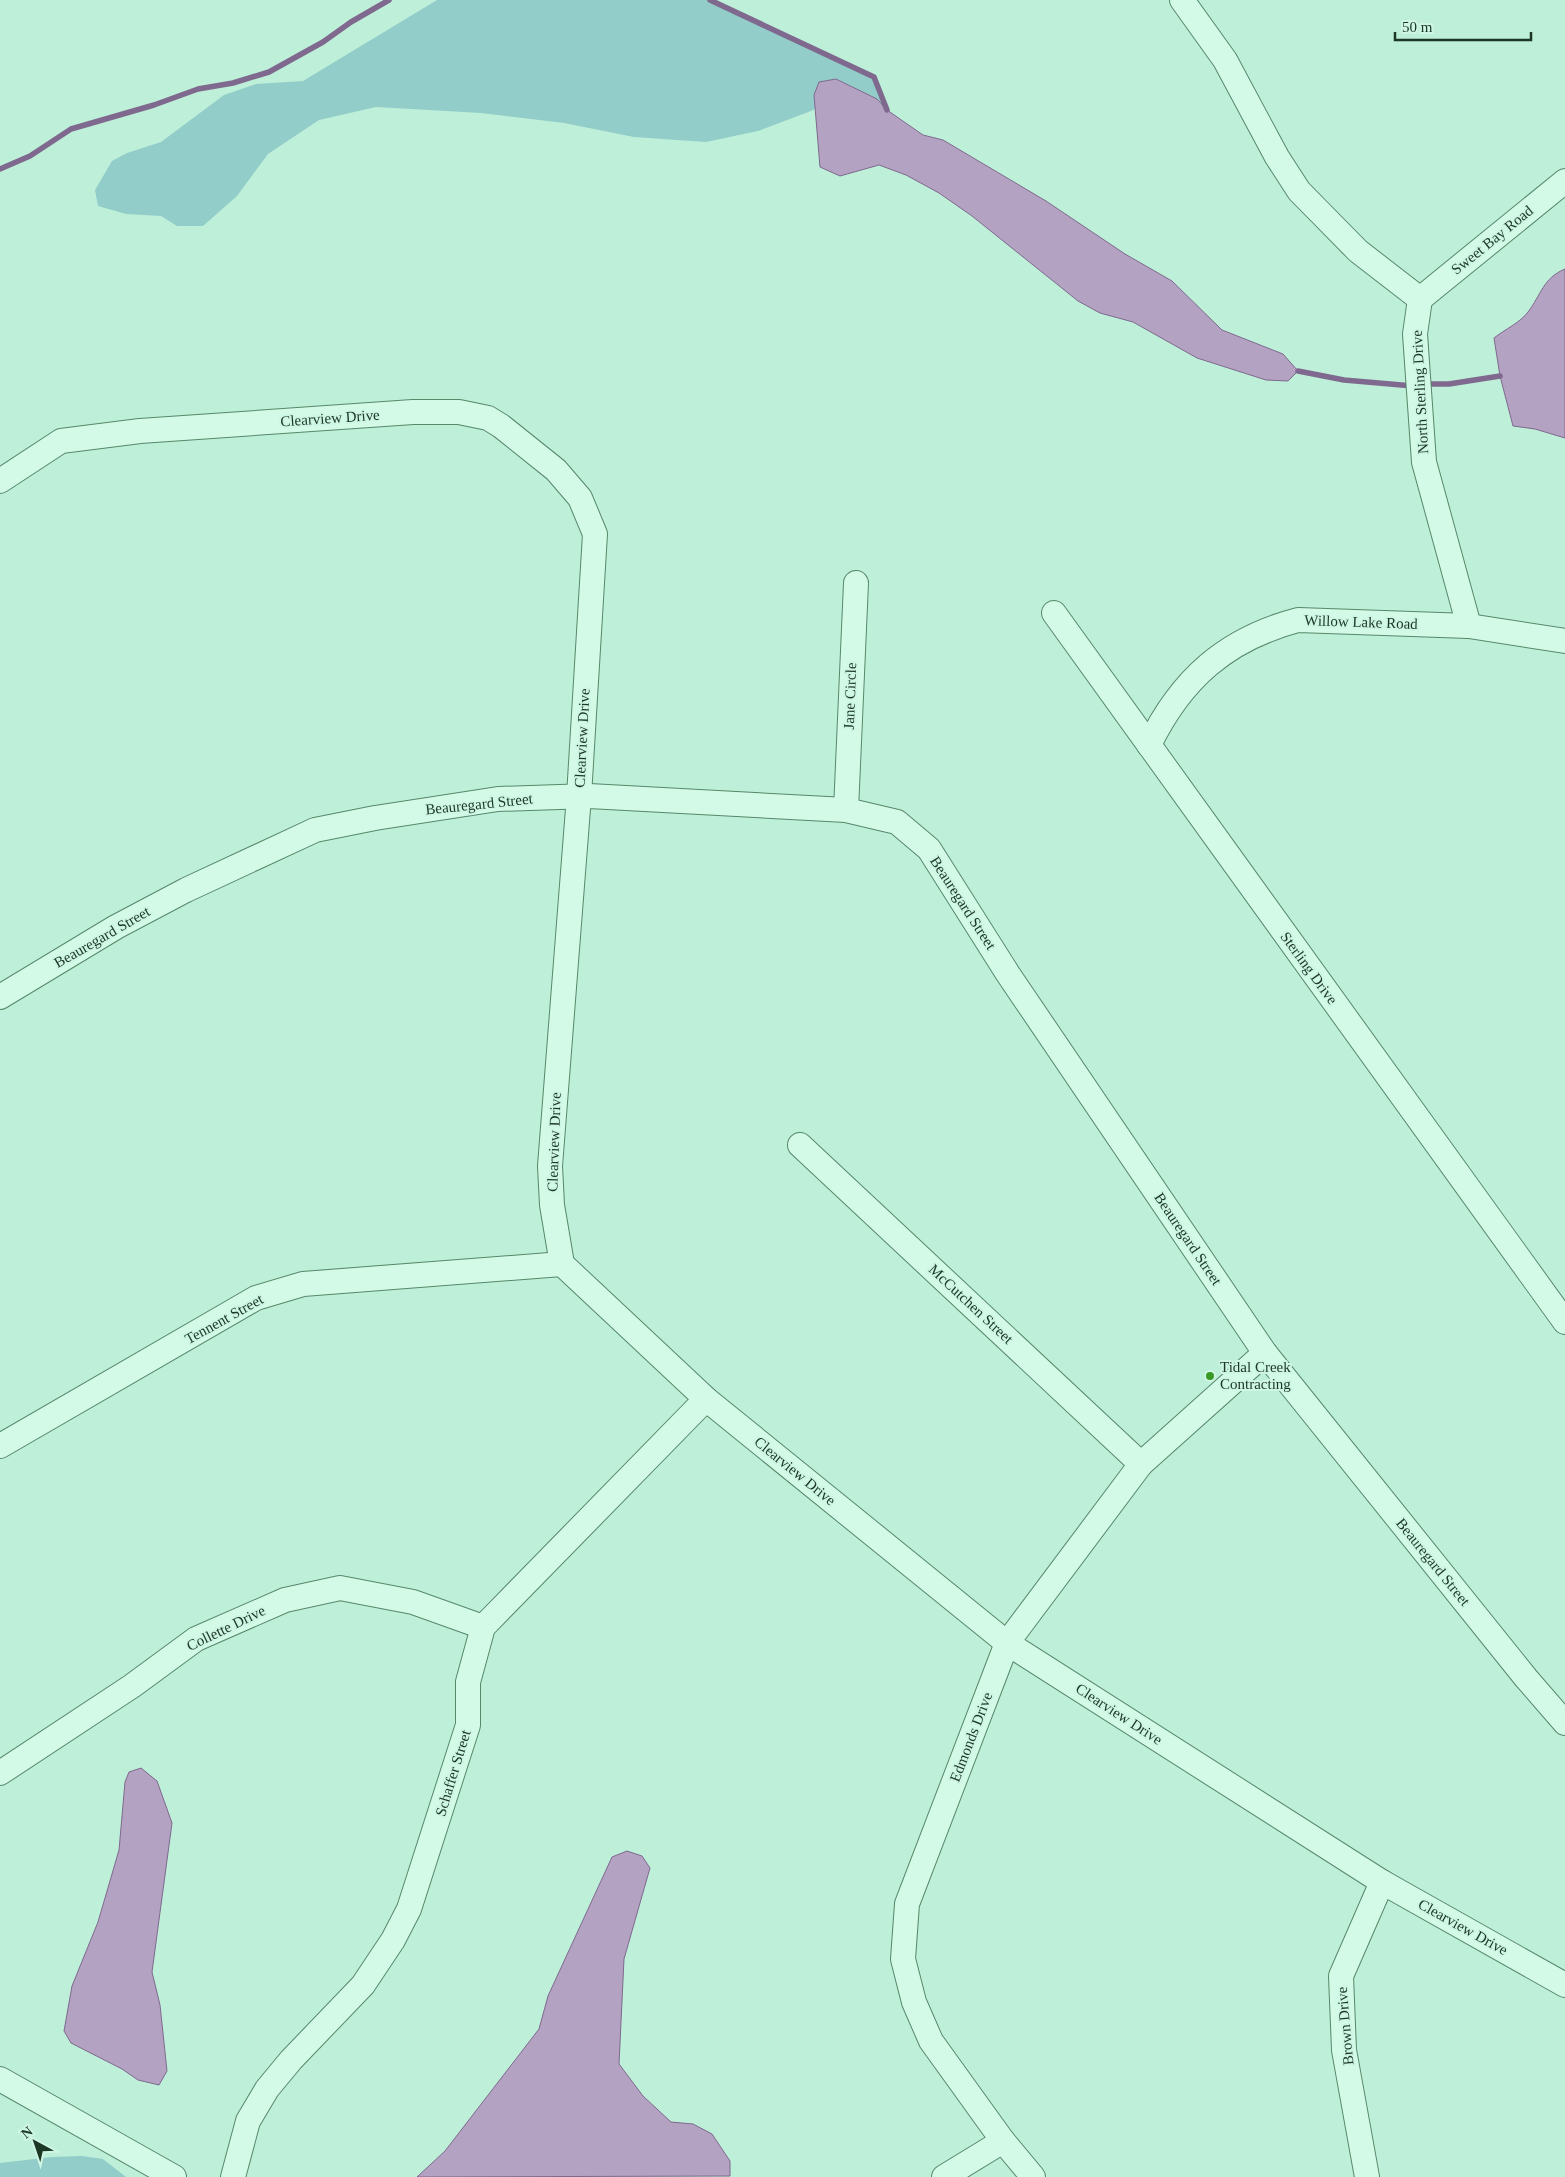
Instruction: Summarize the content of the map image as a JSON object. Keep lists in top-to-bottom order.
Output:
{
  "streets": {
    "street": [
      "Sweet Bay Road",
      "North Sterling Drive",
      "Clearview Drive",
      "Willow Lake Road",
      "Jane Circle",
      "Beauregard Street",
      "Sterling Drive",
      "McCutchen Street",
      "Tennent Street",
      "Collette Drive",
      "Edmonds Drive",
      "Schaffer Street",
      "Brown Drive"
    ]
  },
  "crossings": [
    ["Sweet Bay Road", "North Sterling Drive"],
    ["North Sterling Drive", "Willow Lake Road"],
    ["Clearview Drive", "Beauregard Street"],
    ["Clearview Drive", "Tennent Street"],
    ["Clearview Drive", "Edmonds Drive"],
    ["Clearview Drive", "Schaffer Street"],
    ["Clearview Drive", "Brown Drive"],
    ["Willow Lake Road", "Sterling Drive"],
    ["Jane Circle", "Beauregard Street"],
    ["Beauregard Street", "Edmonds Drive"],
    ["McCutchen Street", "Edmonds Drive"],
    ["Collette Drive", "Schaffer Street"]
  ],
  "places": ["Tidal Creek Contracting"],
  "scale_bar": "50 m",
  "north": "top left"
}
